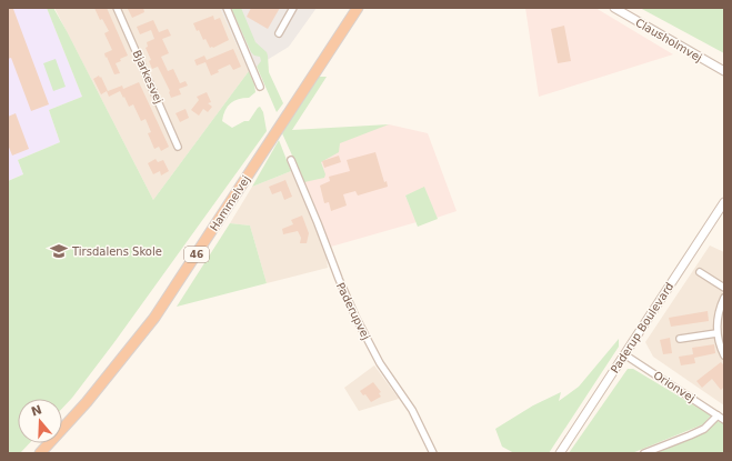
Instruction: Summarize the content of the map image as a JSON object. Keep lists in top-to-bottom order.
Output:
{
  "streets": {
    "highway": ["Hammelvej", "46"],
    "street": [
      "Clausholmvej",
      "Bjarkesvej",
      "Paderupvej",
      "Paderup Boulevard",
      "Orionvej"
    ]
  },
  "crossings": [
    ["Paderup Boulevard", "Orionvej"]
  ],
  "places": {
    "school or university": ["Tirsdalens Skole"]
  },
  "north": "top"
}
